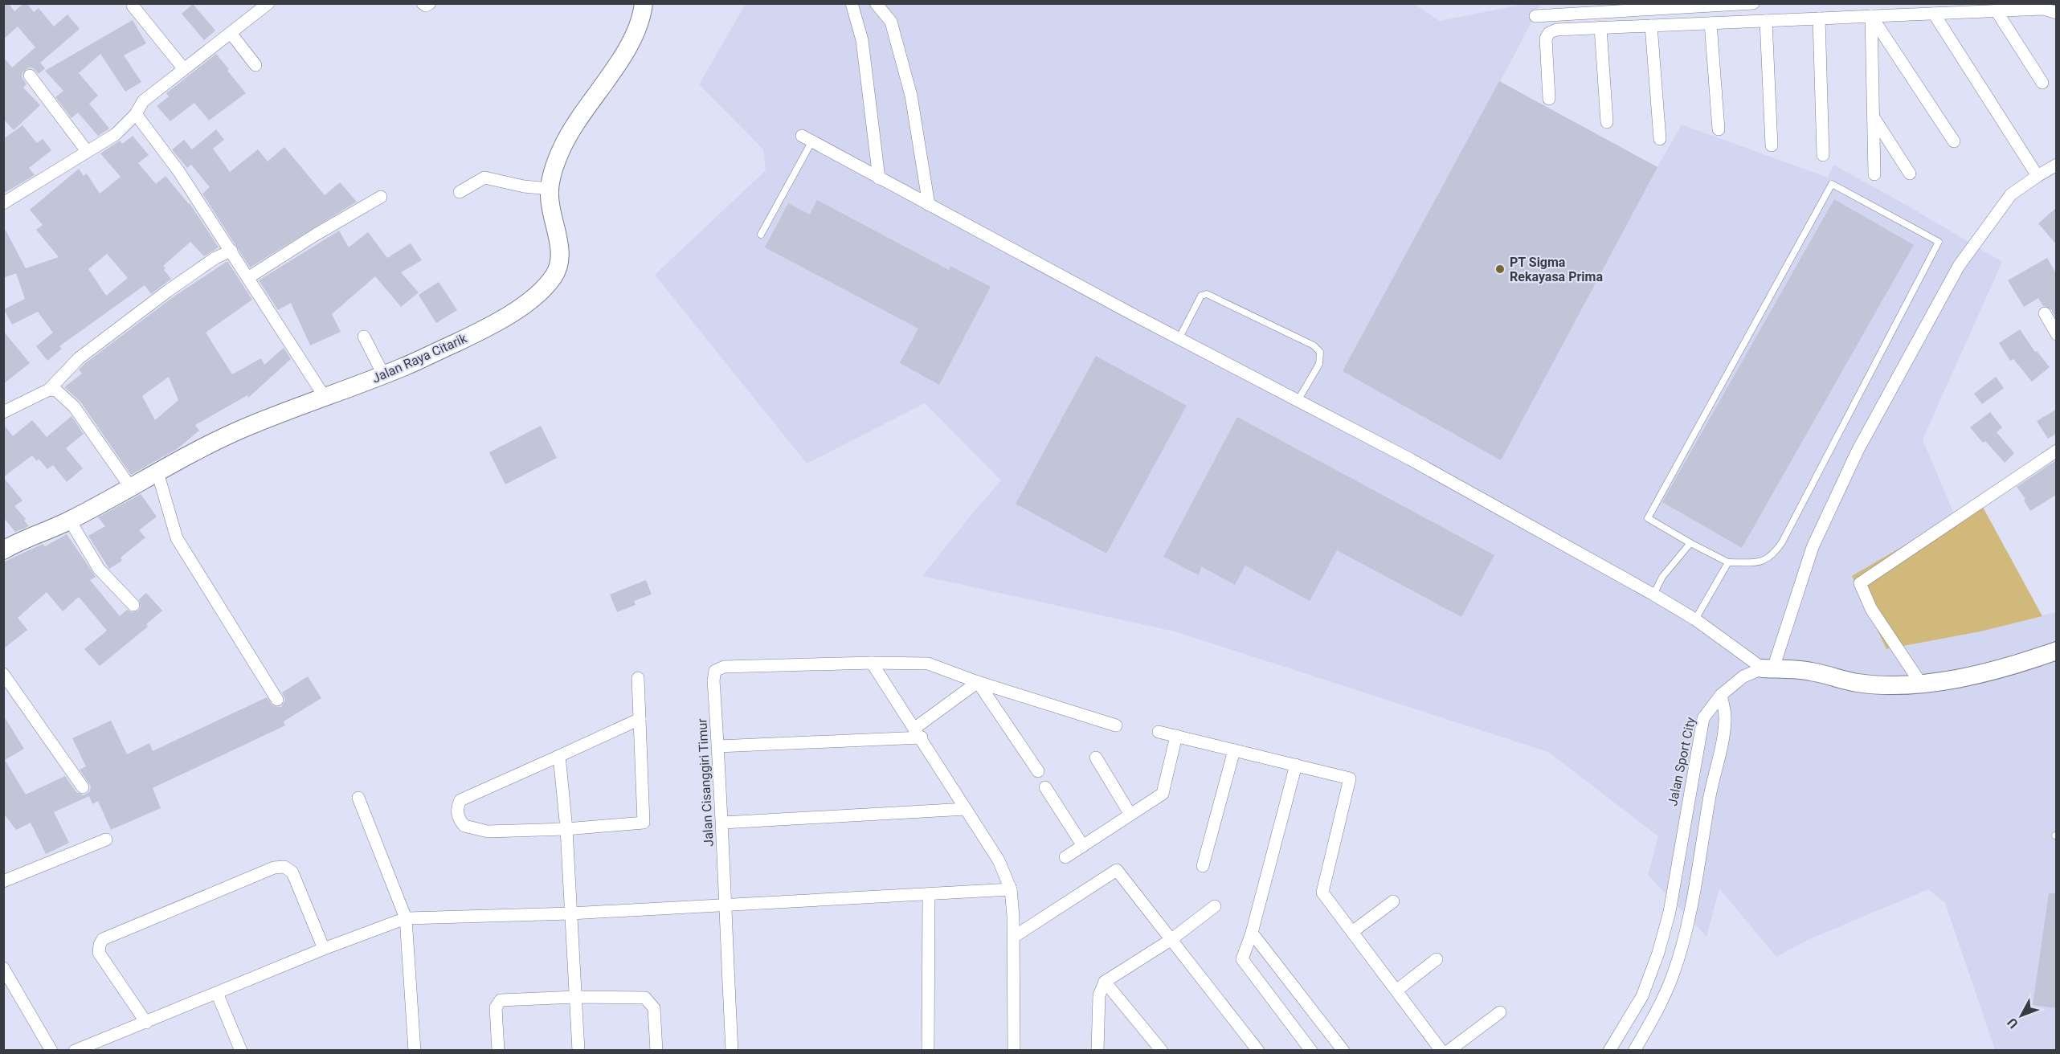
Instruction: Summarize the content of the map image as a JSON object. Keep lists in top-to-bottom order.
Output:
{
  "streets": {
    "street": ["Jalan Raya Citarik", "Jalan Sport City", "Jalan Cisanggiri Timur"]
  },
  "places": ["PT Sigma Rekayasa Prima"],
  "north": "bottom left"
}
